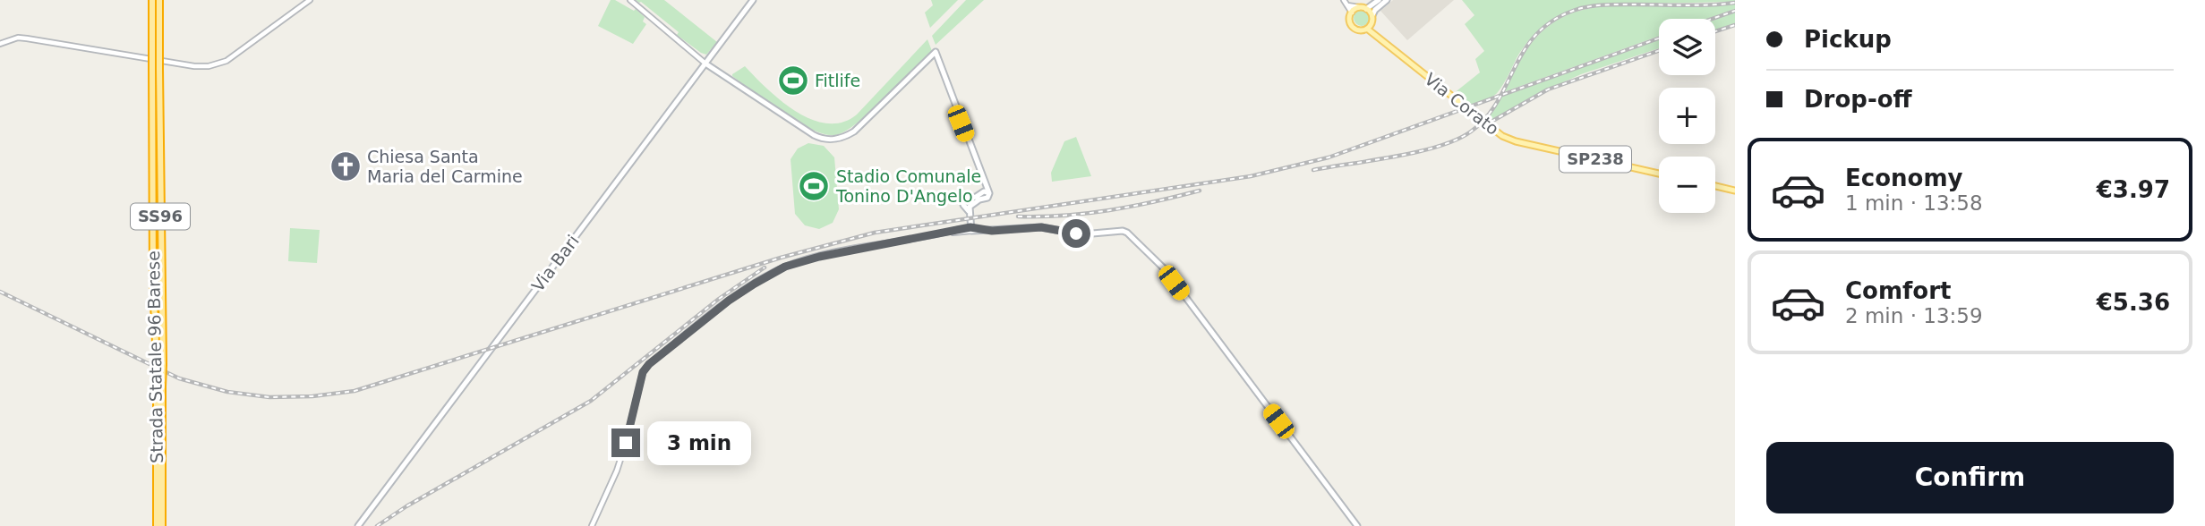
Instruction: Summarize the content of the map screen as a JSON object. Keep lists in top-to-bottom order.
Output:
{
  "streets": {
    "highway": ["SS96", "Strada Statale 96 Barese"],
    "main road": ["Via Corato", "SP238", "Via Bari"]
  },
  "places": {
    "sports": ["Fitlife", "Stadio Comunale Tonino D'Angelo"],
    "church": ["Chiesa Santa Maria del Carmine"]
  },
  "page": {
    "banner": ["Pickup", "Drop-off"],
    "map_buttons": ["+", "−"],
    "list": [
      {
        "name": "Economy",
        "note": "1 min · 13:58",
        "value": "€3.97"
      },
      {
        "name": "Comfort",
        "note": "2 min · 13:59",
        "value": "€5.36"
      }
    ],
    "bubble": "3 min",
    "buttons": "Confirm"
  }
}
